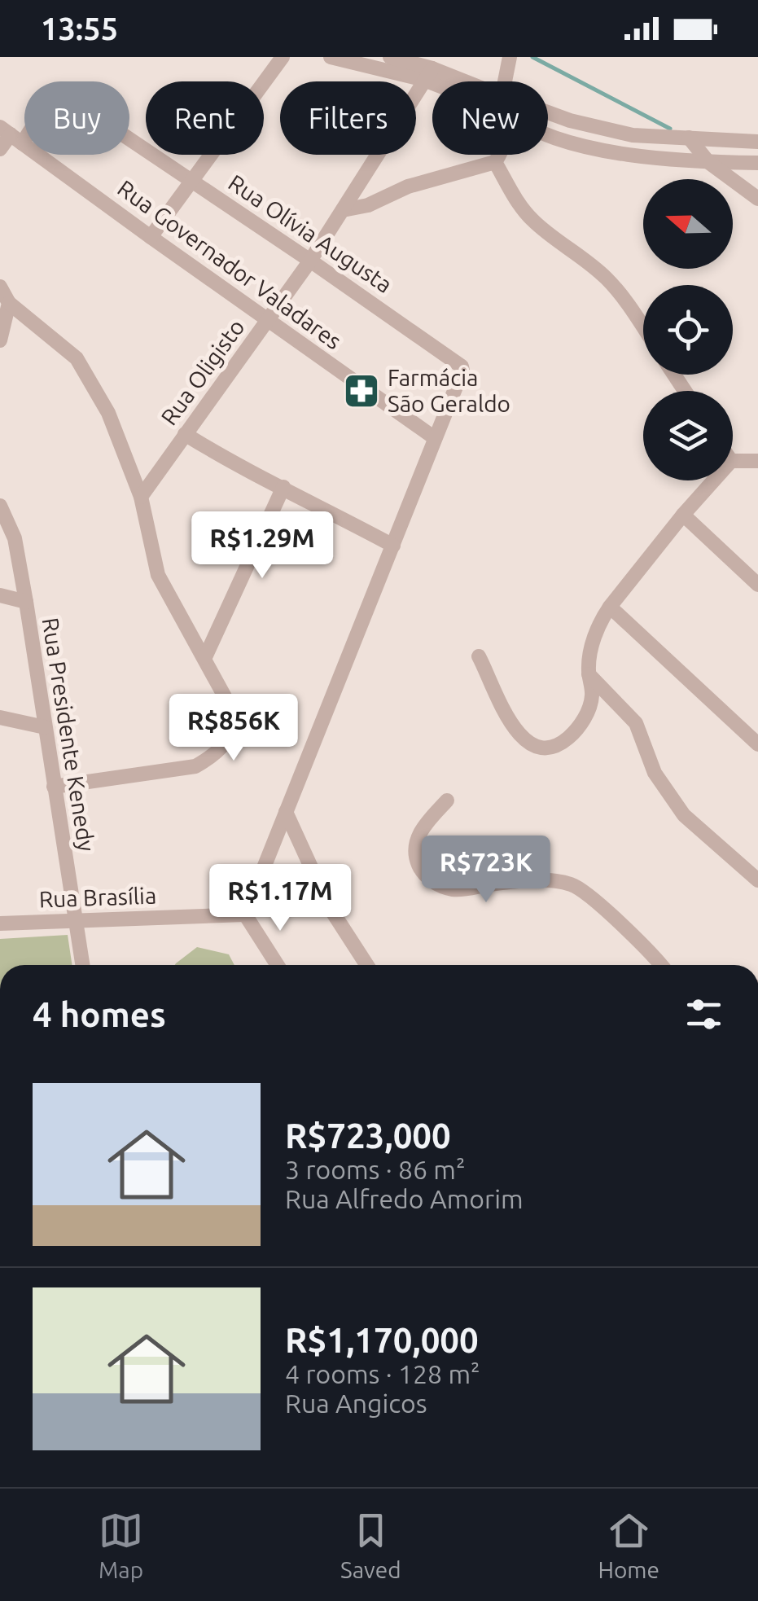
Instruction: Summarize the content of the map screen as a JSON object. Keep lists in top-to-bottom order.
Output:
{
  "streets": {
    "street": [
      "Rua Olívia Augusta",
      "Rua Governador Valadares",
      "Rua Oligisto",
      "Rua Presidente Kenedy",
      "Rua Brasília"
    ]
  },
  "crossings": [
    ["Rua Olívia Augusta", "Rua Governador Valadares"],
    ["Rua Olívia Augusta", "Rua Oligisto"],
    ["Rua Governador Valadares", "Rua Oligisto"],
    ["Rua Presidente Kenedy", "Rua Brasília"]
  ],
  "places": {
    "pharmacy": ["Farmácia São Geraldo"]
  },
  "north": "left",
  "page": {
    "status": "13:55",
    "chip": [
      "Buy",
      "Rent",
      "Filters",
      "New"
    ],
    "price": [
      "R$1.29M",
      "R$856K",
      "R$723K",
      "R$1.17M"
    ],
    "heading": "4 homes",
    "list": [
      {
        "name": "R$723,000",
        "note": "3 rooms · 86 m² · Rua Alfredo Amorim"
      },
      {
        "name": "R$1,170,000",
        "note": "4 rooms · 128 m² · Rua Angicos"
      }
    ],
    "tabs": ["Map", "Saved", "Home"]
  }
}
